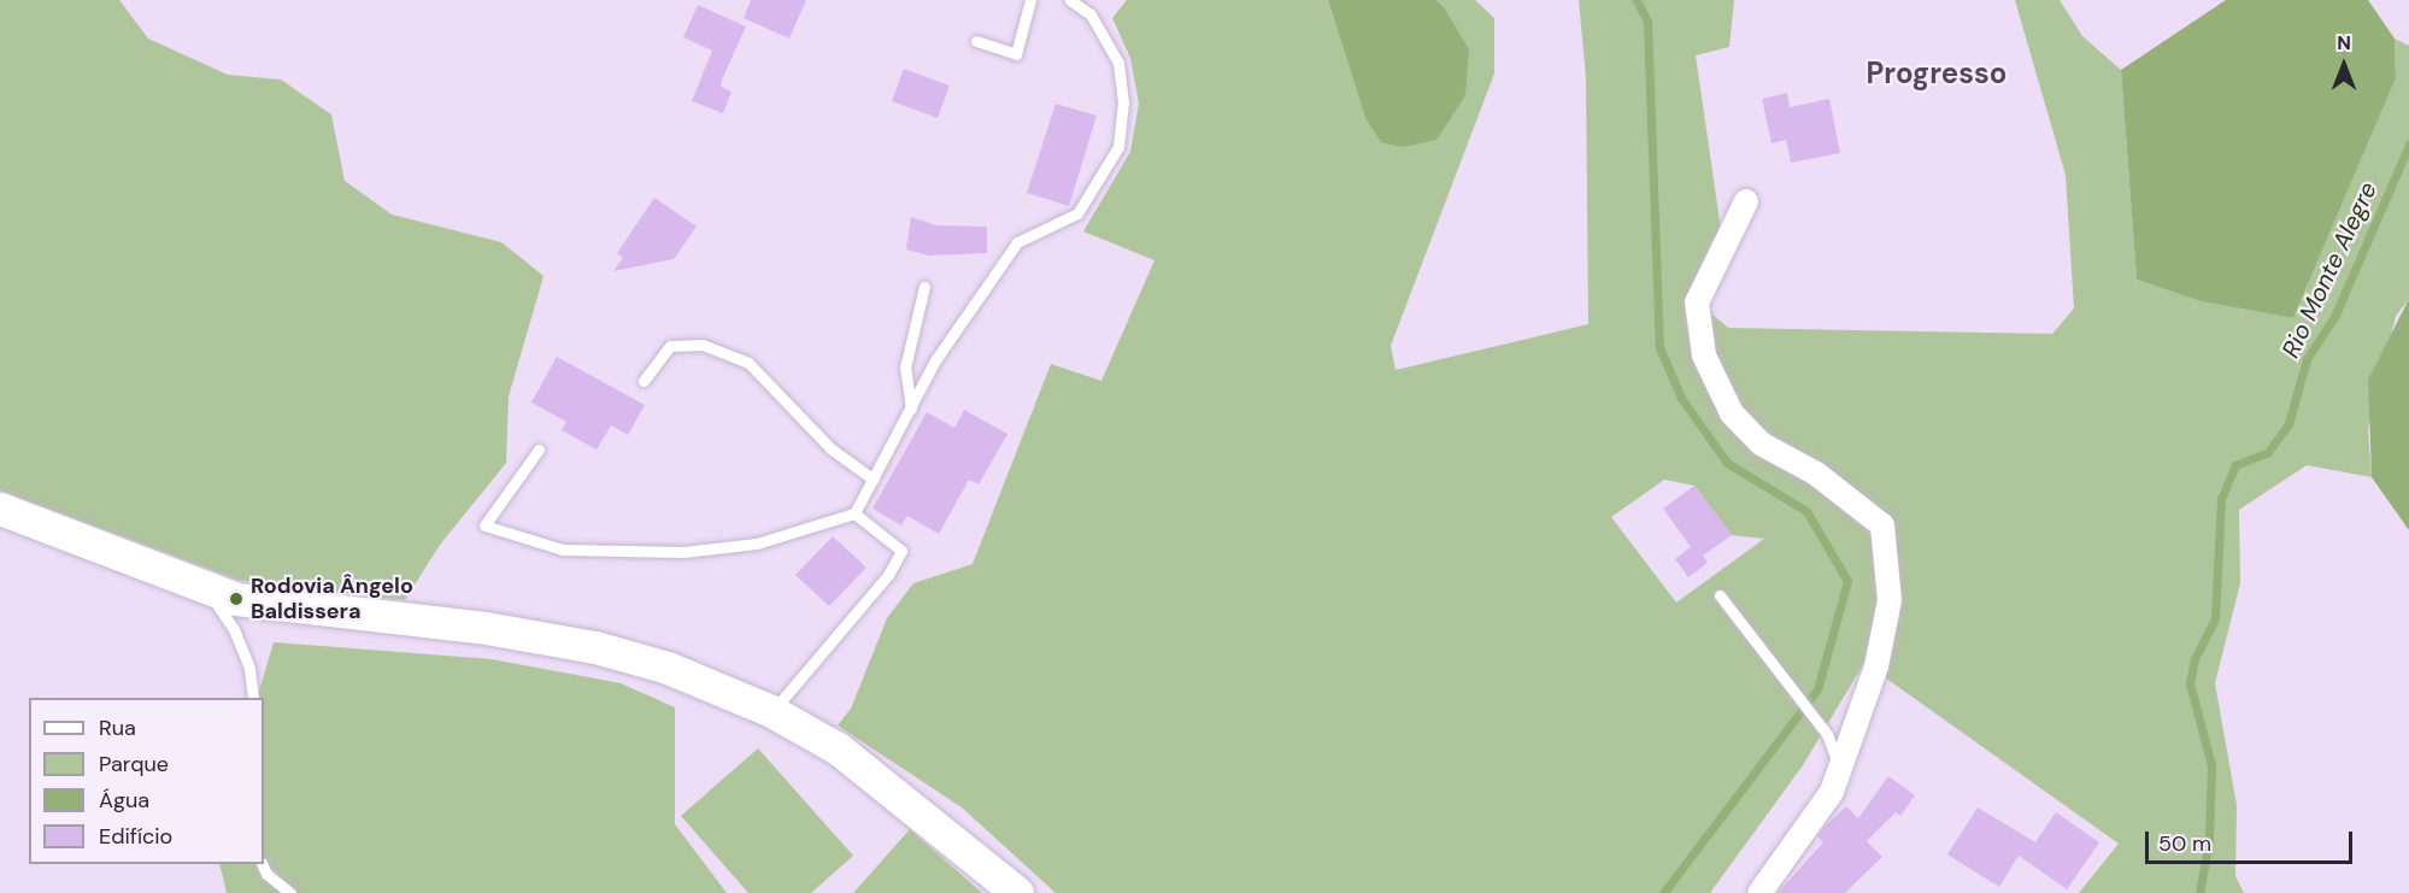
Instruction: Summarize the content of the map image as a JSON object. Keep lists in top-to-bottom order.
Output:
{
  "districts": ["Progresso"],
  "water": ["Rio Monte Alegre"],
  "places": ["Rodovia Ângelo Baldissera"],
  "legend": [
    "Rua",
    "Parque",
    "Água",
    "Edifício"
  ],
  "scale_bar": "50 m",
  "north": "top"
}
